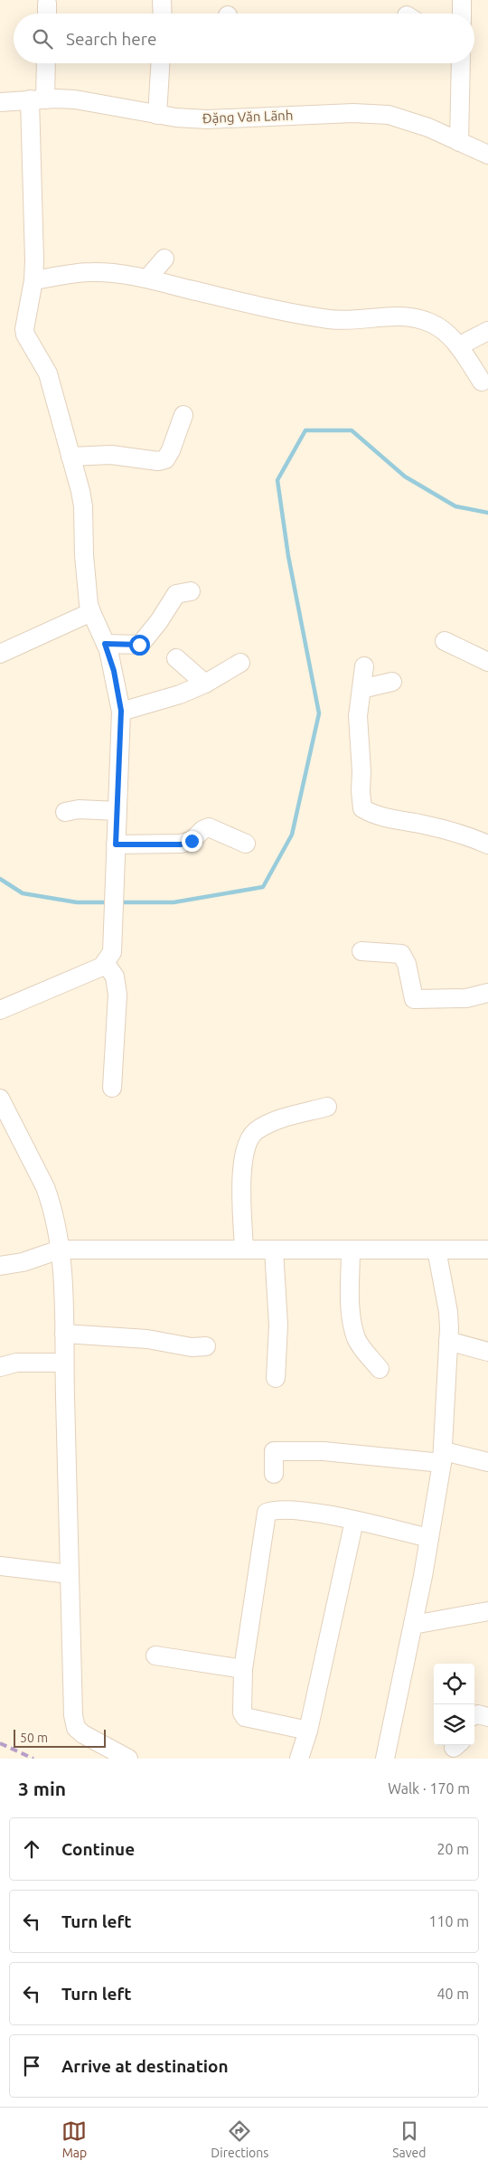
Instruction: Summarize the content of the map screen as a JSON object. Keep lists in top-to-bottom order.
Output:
{
  "streets": {
    "street": ["Đặng Văn Lãnh"]
  },
  "scale_bar": "50 m",
  "page": {
    "search": "Search here",
    "scale": "50 m",
    "heading": ["3 min", "Walk · 170 m"],
    "list": [
      ["Continue", "20 m"],
      ["Turn left", "110 m"],
      ["Turn left", "40 m"],
      "Arrive at destination"
    ],
    "nav": ["Map", "Directions", "Saved"]
  }
}
